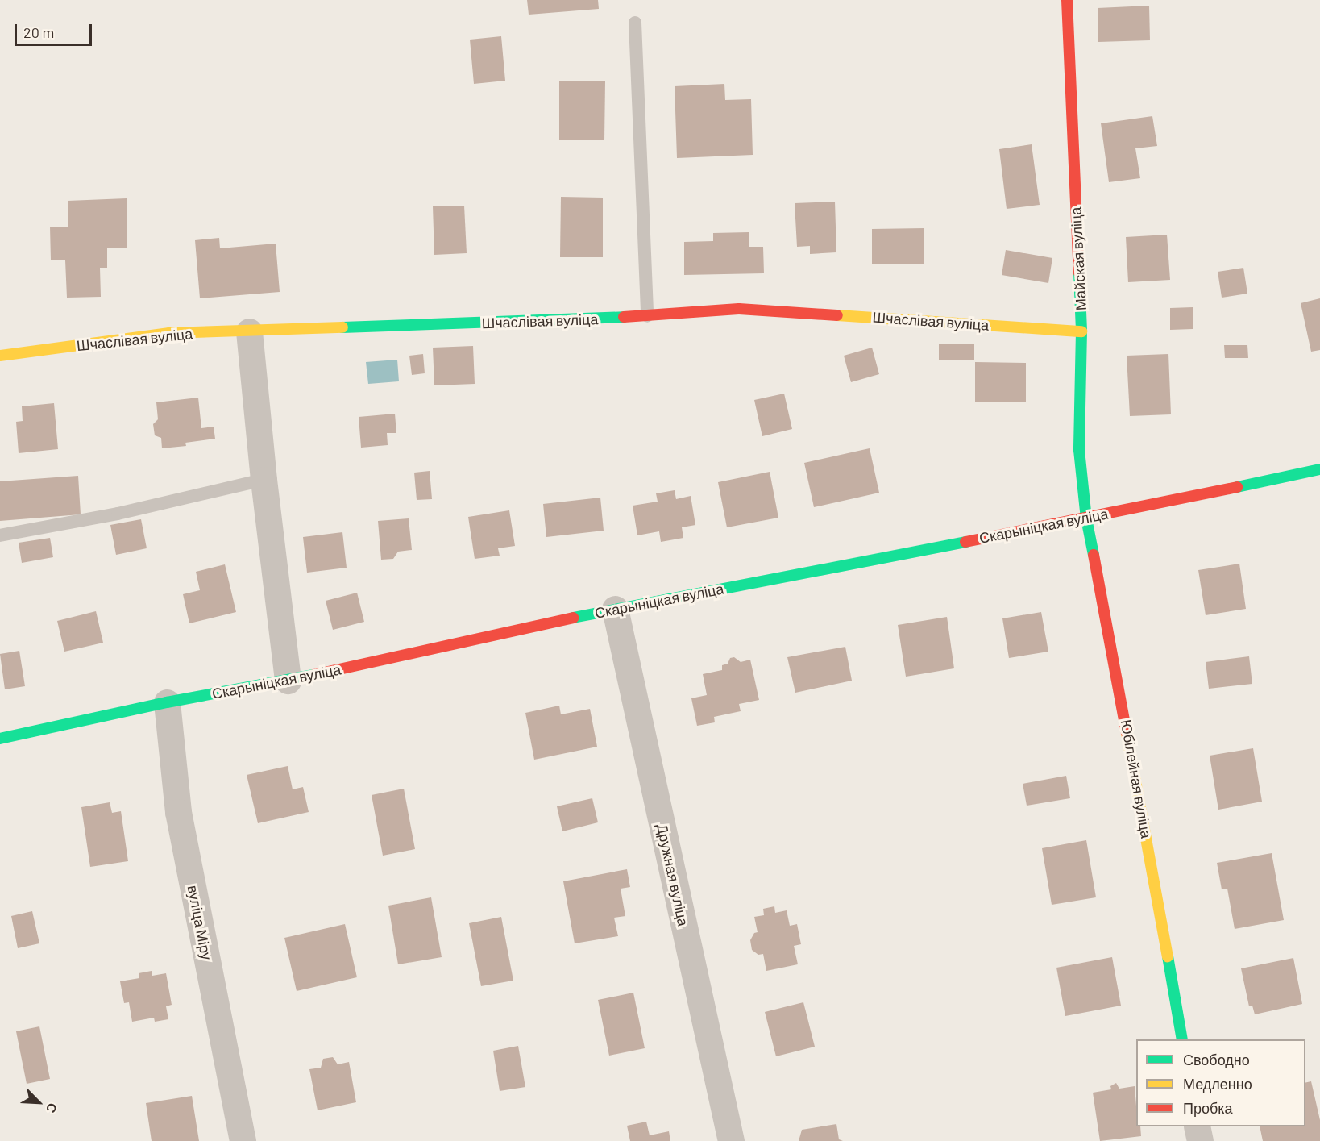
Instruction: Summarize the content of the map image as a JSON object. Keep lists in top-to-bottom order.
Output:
{
  "streets": {
    "street": [
      "Майская вуліца",
      "Шчаслівая вуліца",
      "Скарыніцкая вуліца",
      "Юбілейная вуліца",
      "Дружная вуліца",
      "вуліца Міру"
    ]
  },
  "crossings": [
    ["Майская вуліца", "Шчаслівая вуліца"],
    ["Майская вуліца", "Скарыніцкая вуліца"],
    ["Майская вуліца", "Юбілейная вуліца"],
    ["Скарыніцкая вуліца", "Юбілейная вуліца"],
    ["Скарыніцкая вуліца", "Дружная вуліца"],
    ["Скарыніцкая вуліца", "вуліца Міру"]
  ],
  "legend": ["Свободно", "Медленно", "Пробка"],
  "scale_bar": "20 m",
  "north": "bottom right"
}
